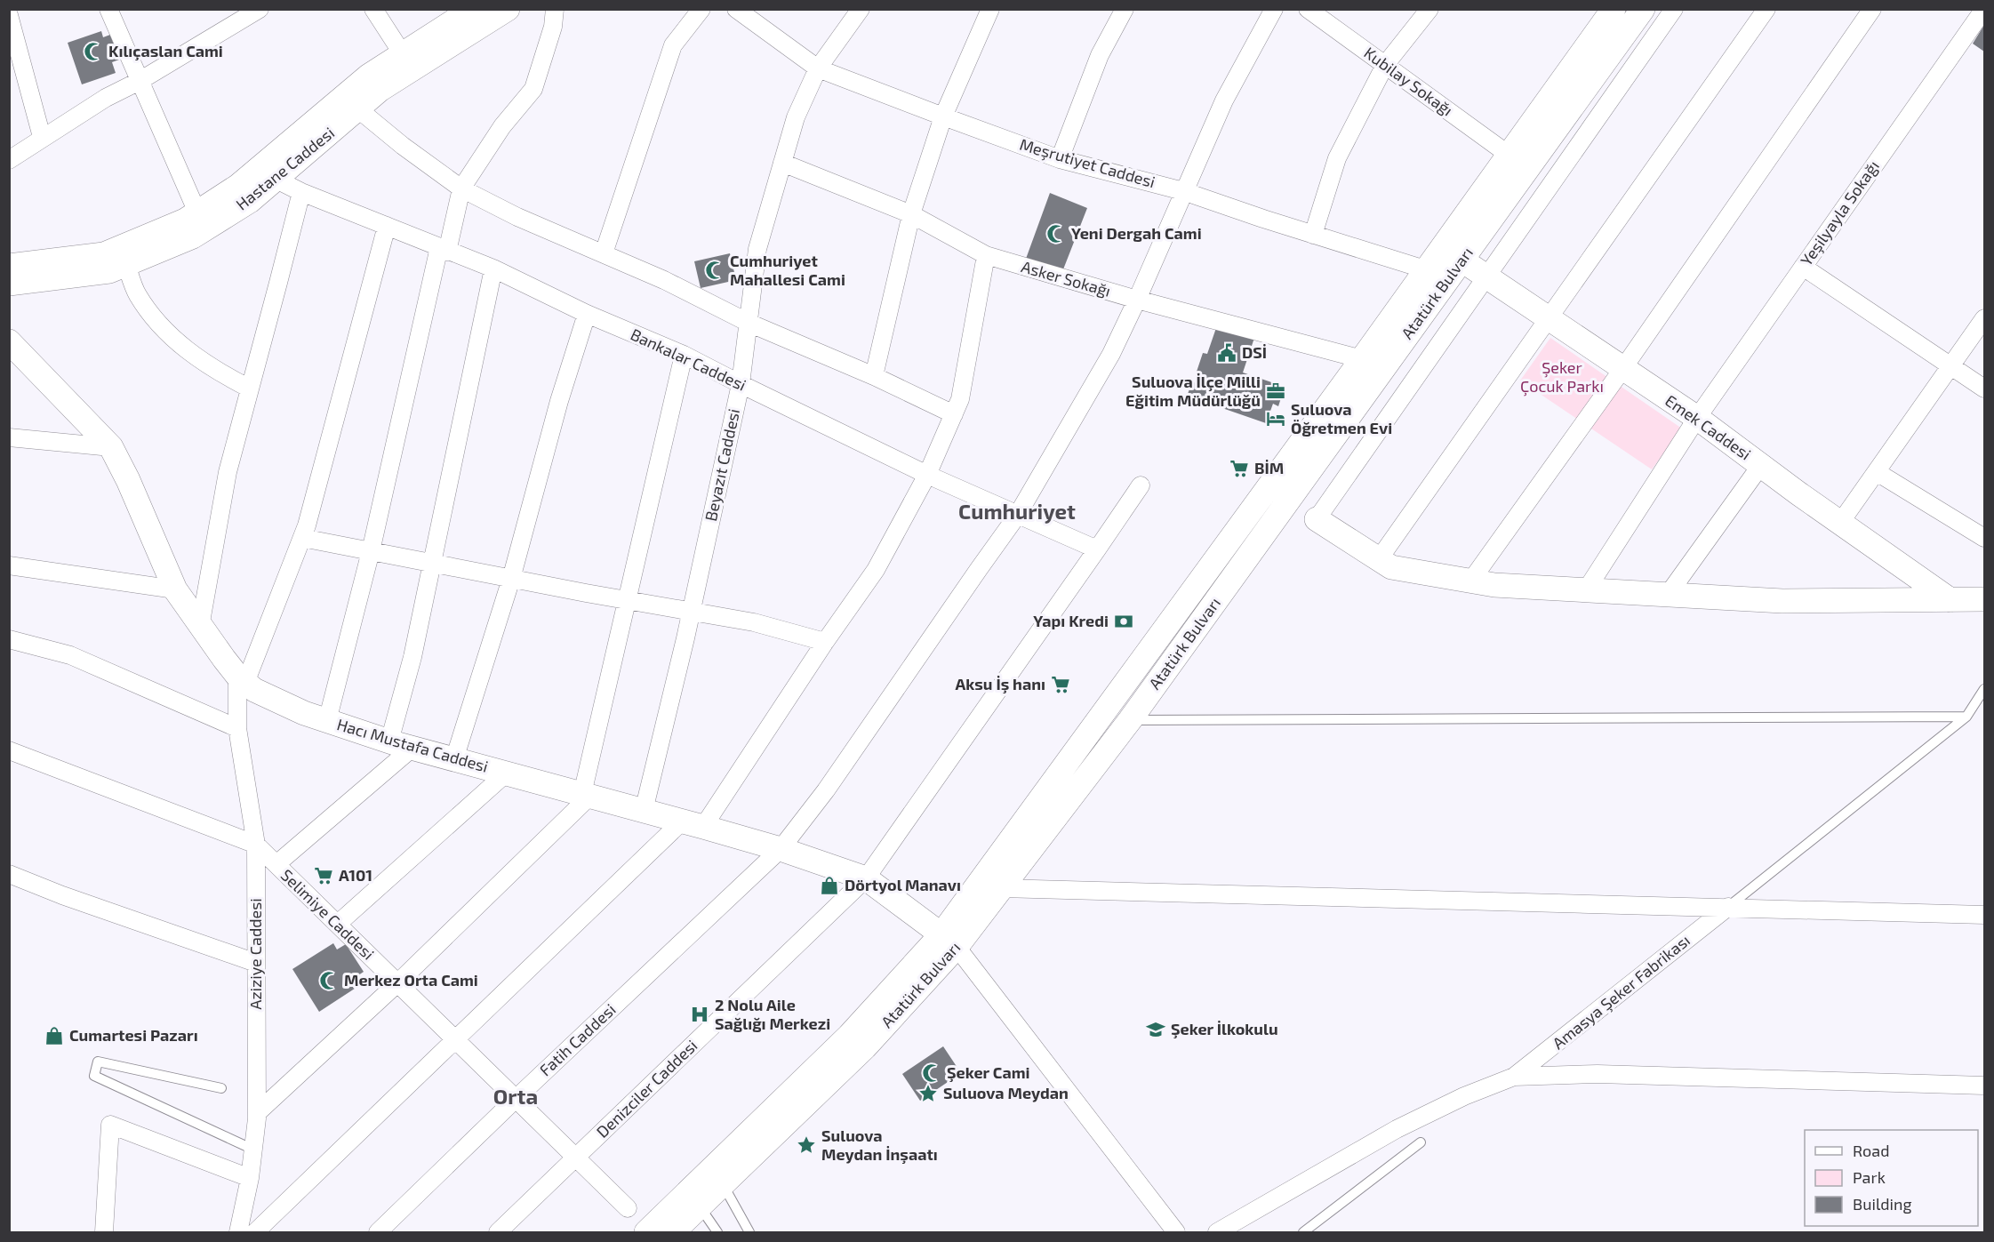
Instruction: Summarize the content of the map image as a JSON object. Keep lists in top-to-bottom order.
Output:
{
  "streets": {
    "street": [
      "Kubilay Sokağı",
      "Meşrutiyet Caddesi",
      "Hastane Caddesi",
      "Yeşilyayla Sokağı",
      "Asker Sokağı",
      "Atatürk Bulvarı",
      "Bankalar Caddesi",
      "Emek Caddesi",
      "Beyazıt Caddesi",
      "Hacı Mustafa Caddesi",
      "Selimiye Caddesi",
      "Aziziye Caddesi",
      "Amasya Şeker Fabrikası",
      "Fatih Caddesi",
      "Denizciler Caddesi"
    ]
  },
  "crossings": [
    ["Kubilay Sokağı", "Atatürk Bulvarı"],
    ["Meşrutiyet Caddesi", "Atatürk Bulvarı"],
    ["Meşrutiyet Caddesi", "Beyazıt Caddesi"],
    ["Meşrutiyet Caddesi", "Fatih Caddesi"],
    ["Hastane Caddesi", "Bankalar Caddesi"],
    ["Yeşilyayla Sokağı", "Emek Caddesi"],
    ["Asker Sokağı", "Atatürk Bulvarı"],
    ["Asker Sokağı", "Beyazıt Caddesi"],
    ["Asker Sokağı", "Fatih Caddesi"],
    ["Atatürk Bulvarı", "Emek Caddesi"],
    ["Atatürk Bulvarı", "Hacı Mustafa Caddesi"],
    ["Bankalar Caddesi", "Beyazıt Caddesi"],
    ["Bankalar Caddesi", "Fatih Caddesi"],
    ["Bankalar Caddesi", "Denizciler Caddesi"],
    ["Beyazıt Caddesi", "Hacı Mustafa Caddesi"],
    ["Hacı Mustafa Caddesi", "Aziziye Caddesi"],
    ["Hacı Mustafa Caddesi", "Fatih Caddesi"],
    ["Hacı Mustafa Caddesi", "Denizciler Caddesi"],
    ["Selimiye Caddesi", "Aziziye Caddesi"],
    ["Selimiye Caddesi", "Fatih Caddesi"],
    ["Selimiye Caddesi", "Denizciler Caddesi"]
  ],
  "districts": ["Cumhuriyet", "Orta"],
  "parks": ["Şeker Çocuk Parkı"],
  "places": {
    "mosque": [
      "Kılıçaslan Cami",
      "Yeni Dergah Cami",
      "Cumhuriyet Mahallesi Cami",
      "Merkez Orta Cami",
      "Şeker Cami"
    ],
    "public building": ["DSİ"],
    "office": ["Suluova İlçe Milli Eğitim Müdürlüğü"],
    "hotel": ["Suluova Öğretmen Evi"],
    "supermarket": ["BİM", "Aksu İş hanı", "A101"],
    "bank": ["Yapı Kredi"],
    "shop": ["Dörtyol Manavı", "Cumartesi Pazarı"],
    "hospital": ["2 Nolu Aile Sağlığı Merkezi"],
    "school or university": ["Şeker İlkokulu"],
    "place": ["Suluova Meydan", "Suluova Meydan İnşaatı"]
  },
  "legend": ["Road", "Park", "Building"]
}
